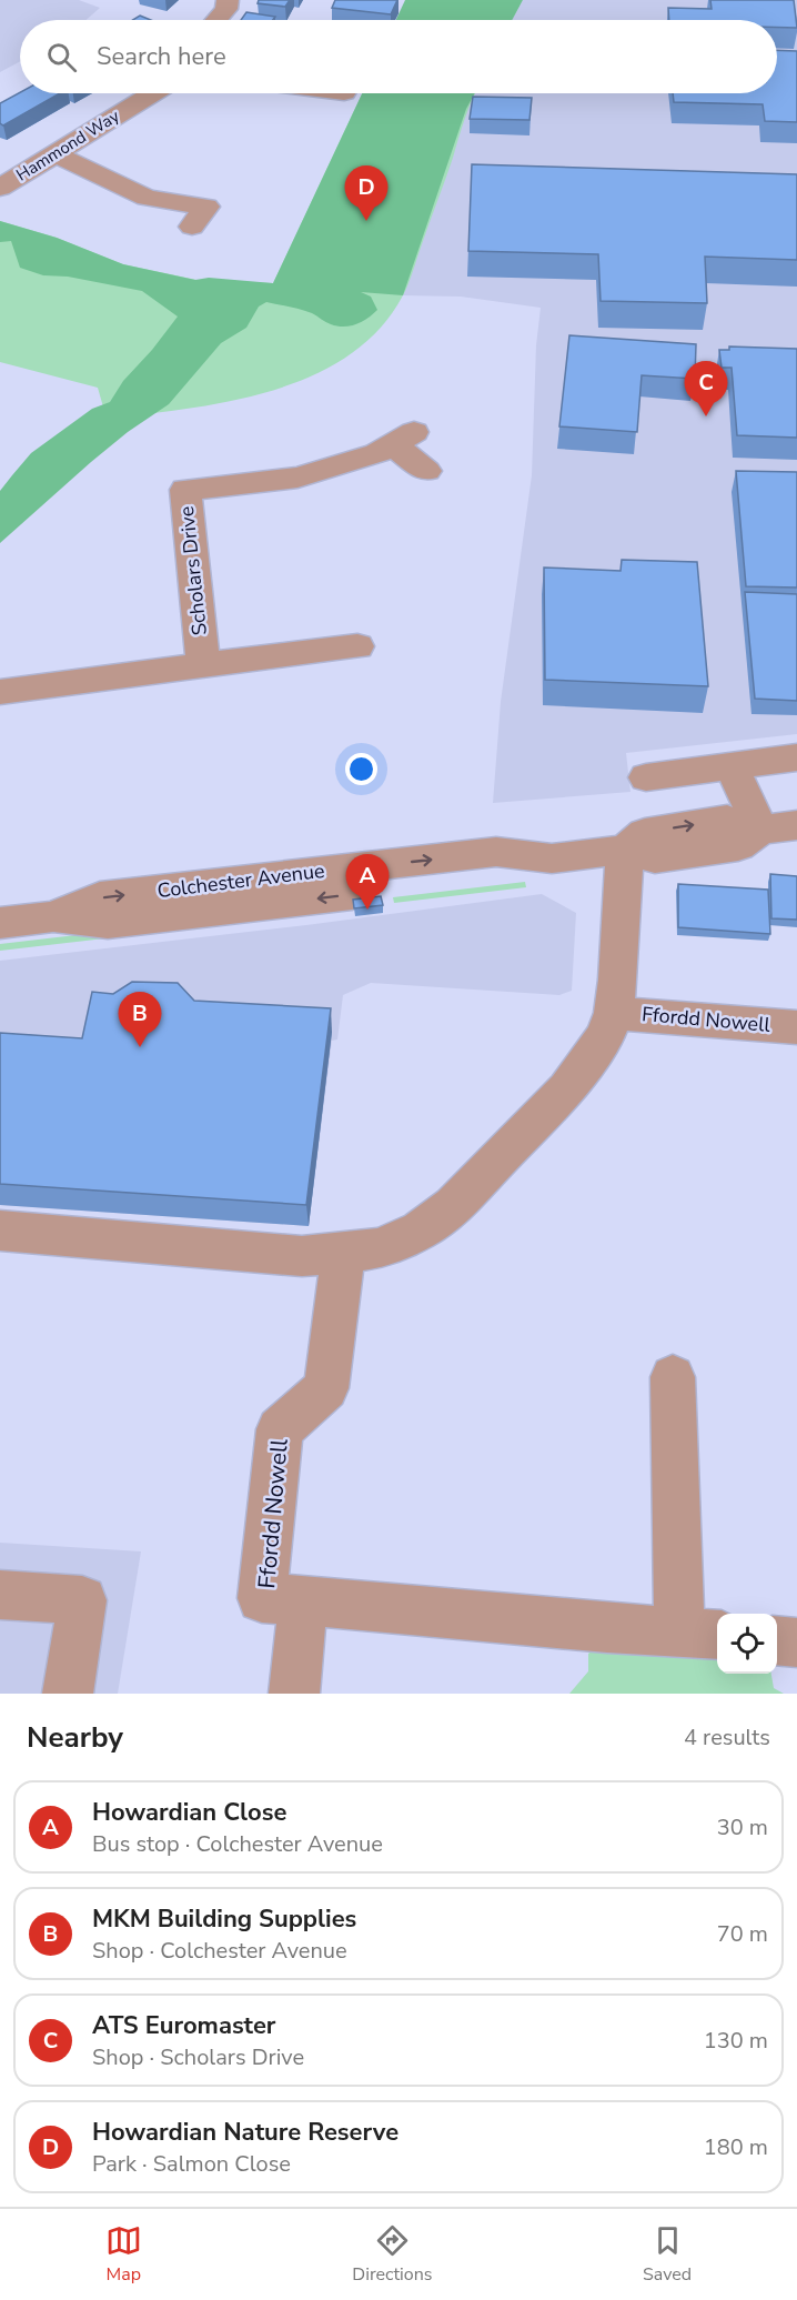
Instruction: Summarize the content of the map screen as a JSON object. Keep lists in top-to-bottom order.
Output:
{
  "streets": {
    "street": [
      "Hammond Way",
      "Scholars Drive",
      "Colchester Avenue",
      "Ffordd Nowell"
    ]
  },
  "crossings": [
    ["Colchester Avenue", "Ffordd Nowell"]
  ],
  "page": {
    "search": "Search here",
    "pins": [
      "D",
      "C",
      "A",
      "B"
    ],
    "heading": ["Nearby", "4 results"],
    "list": [
      {
        "mark": "A",
        "name": "Howardian Close",
        "note": "Bus stop · Colchester Avenue",
        "value": "30 m"
      },
      {
        "mark": "B",
        "name": "MKM Building Supplies",
        "note": "Shop · Colchester Avenue",
        "value": "70 m"
      },
      {
        "mark": "C",
        "name": "ATS Euromaster",
        "note": "Shop · Scholars Drive",
        "value": "130 m"
      },
      {
        "mark": "D",
        "name": "Howardian Nature Reserve",
        "note": "Park · Salmon Close",
        "value": "180 m"
      }
    ],
    "nav": ["Map", "Directions", "Saved"]
  }
}
